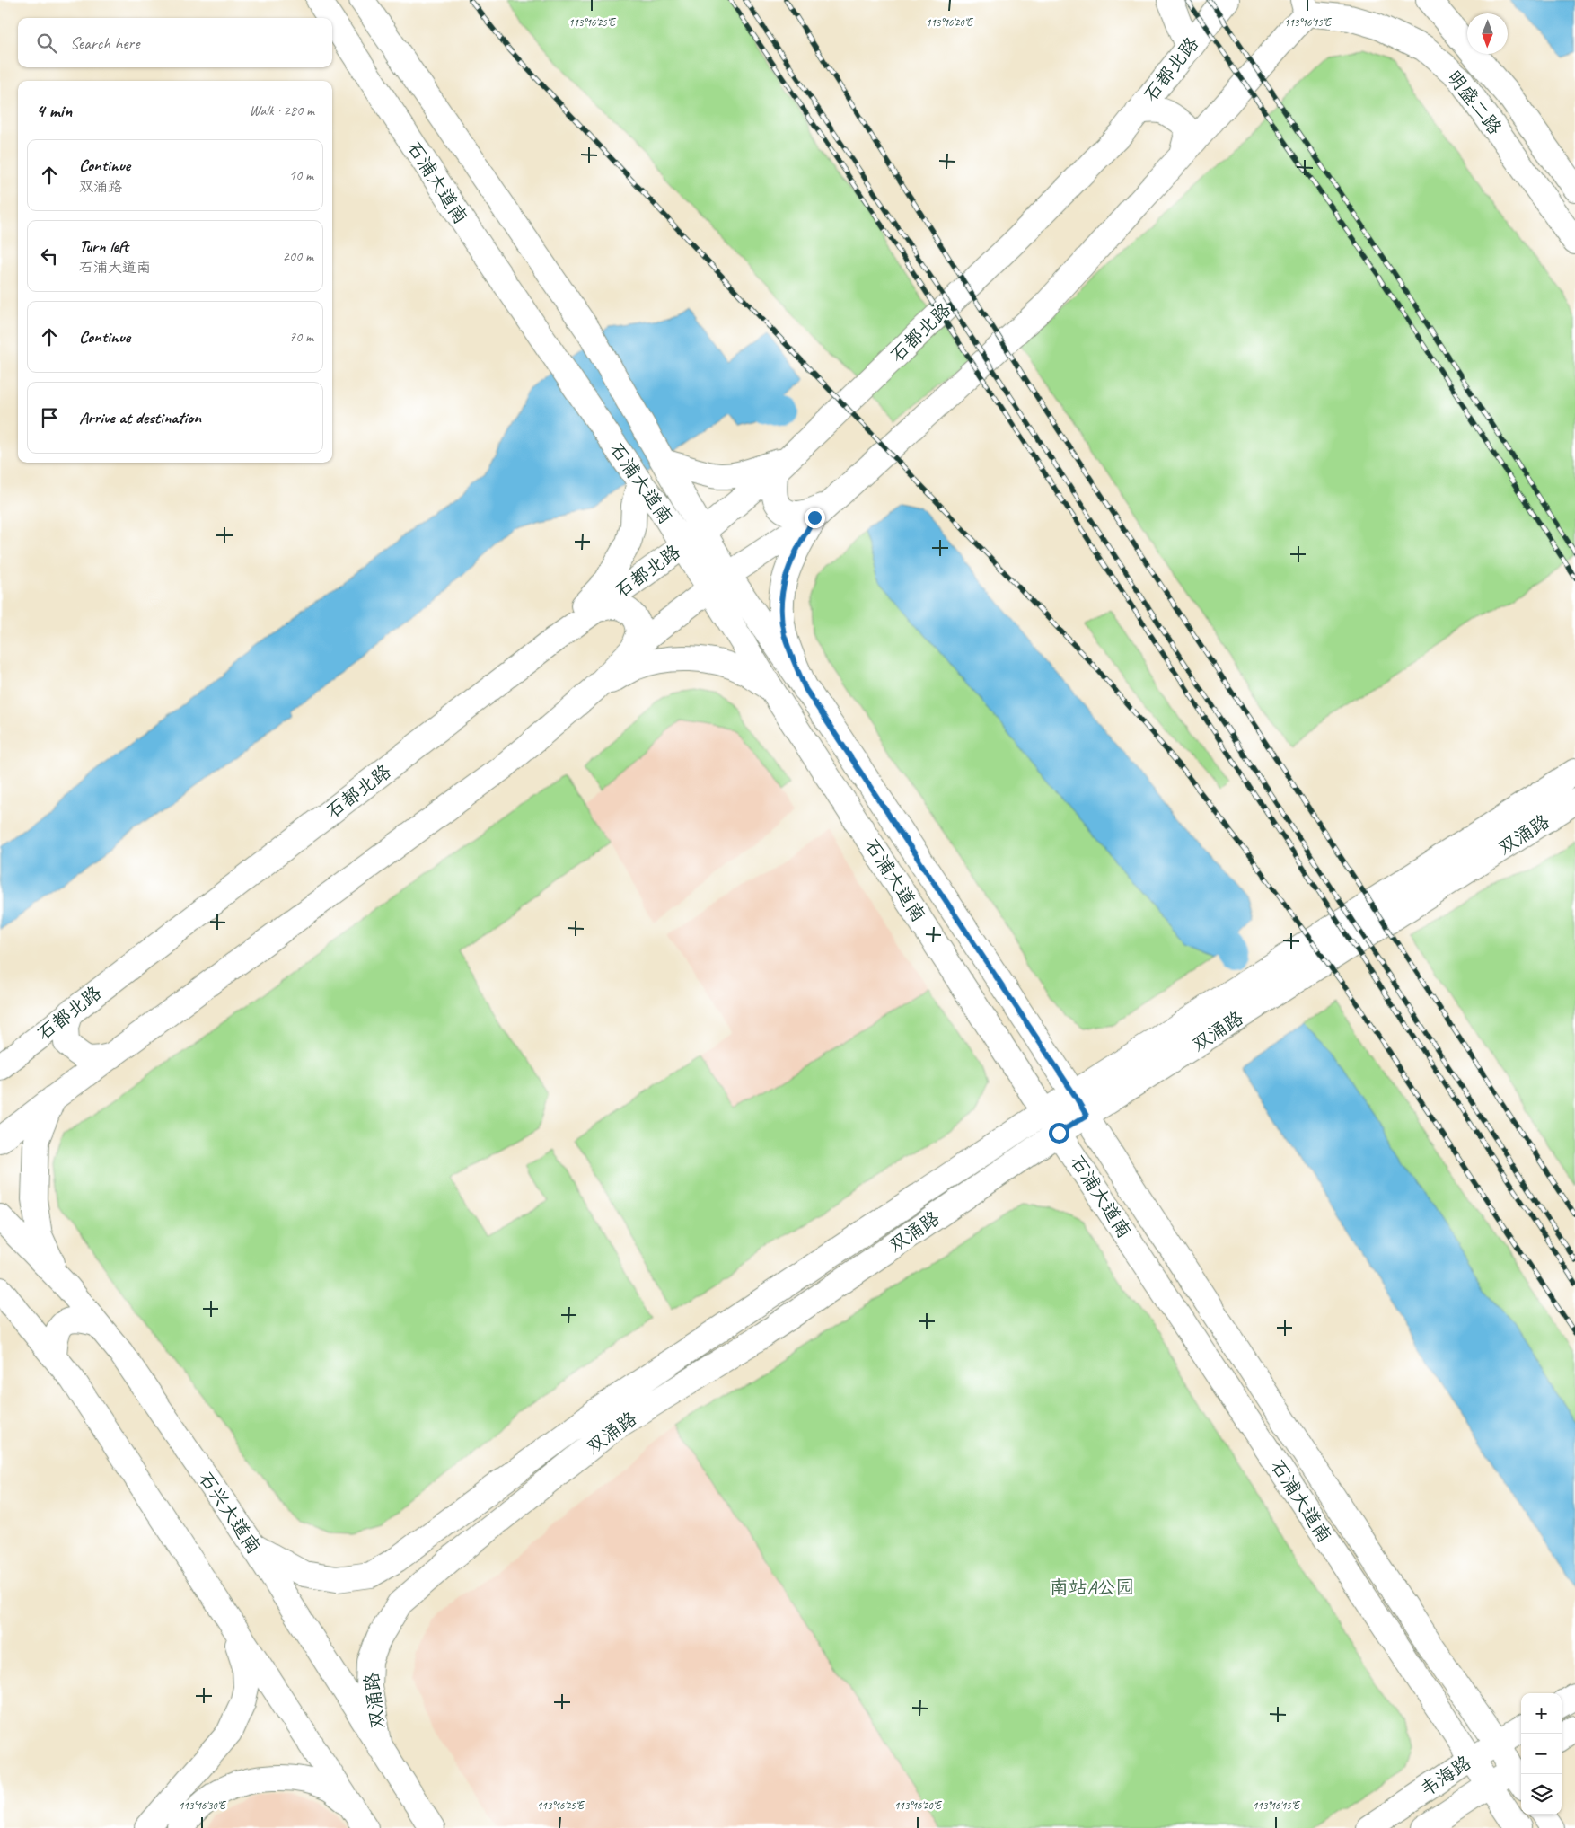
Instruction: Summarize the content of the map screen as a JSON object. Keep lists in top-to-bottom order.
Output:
{
  "streets": {
    "main road": [
      "石都北路",
      "明盛二路",
      "石浦大道南",
      "双涌路",
      "石兴大道南",
      "韦海路"
    ]
  },
  "crossings": [
    ["石都北路", "石浦大道南"],
    ["石浦大道南", "双涌路"],
    ["石浦大道南", "韦海路"],
    ["双涌路", "石兴大道南"]
  ],
  "parks": ["南站A公园"],
  "north": "bottom",
  "page": {
    "search": "Search here",
    "heading": ["4 min", "Walk · 280 m"],
    "list": [
      ["Continue", "双涌路", "10 m"],
      ["Turn left", "石浦大道南", "200 m"],
      ["Continue", "70 m"],
      "Arrive at destination"
    ],
    "map_buttons": ["+", "−"]
  },
  "coordinates": [
    "113°16'25\"E",
    "113°16'20\"E",
    "113°16'15\"E",
    "113°16'30\"E"
  ]
}
